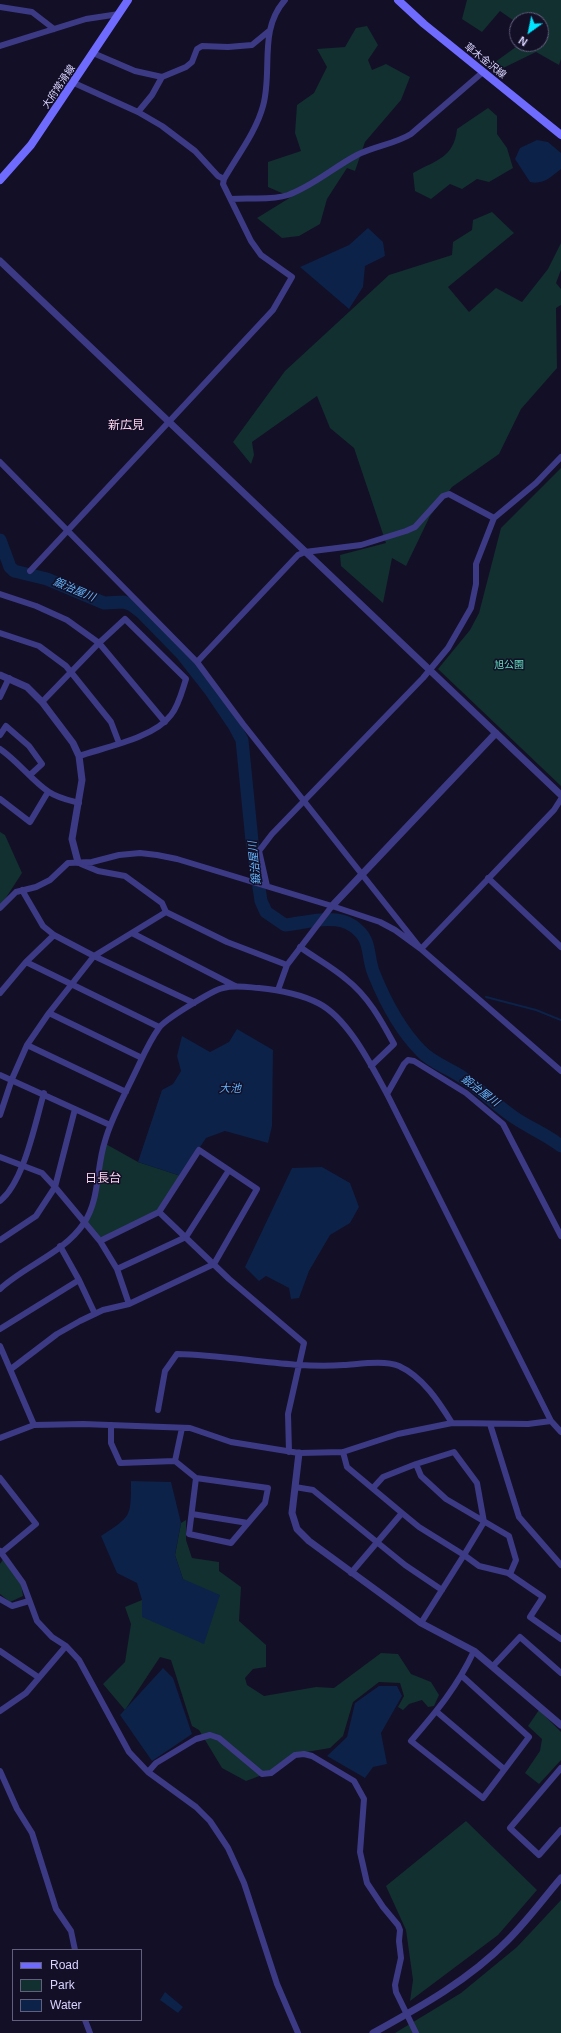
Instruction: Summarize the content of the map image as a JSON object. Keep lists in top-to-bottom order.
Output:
{
  "streets": {
    "main road": ["草木金沢線", "大府常滑線"]
  },
  "districts": ["新広見", "日長台"],
  "water": ["鍛治屋川", "大池"],
  "parks": ["旭公園"],
  "legend": ["Road", "Park", "Water"],
  "north": "bottom left"
}
